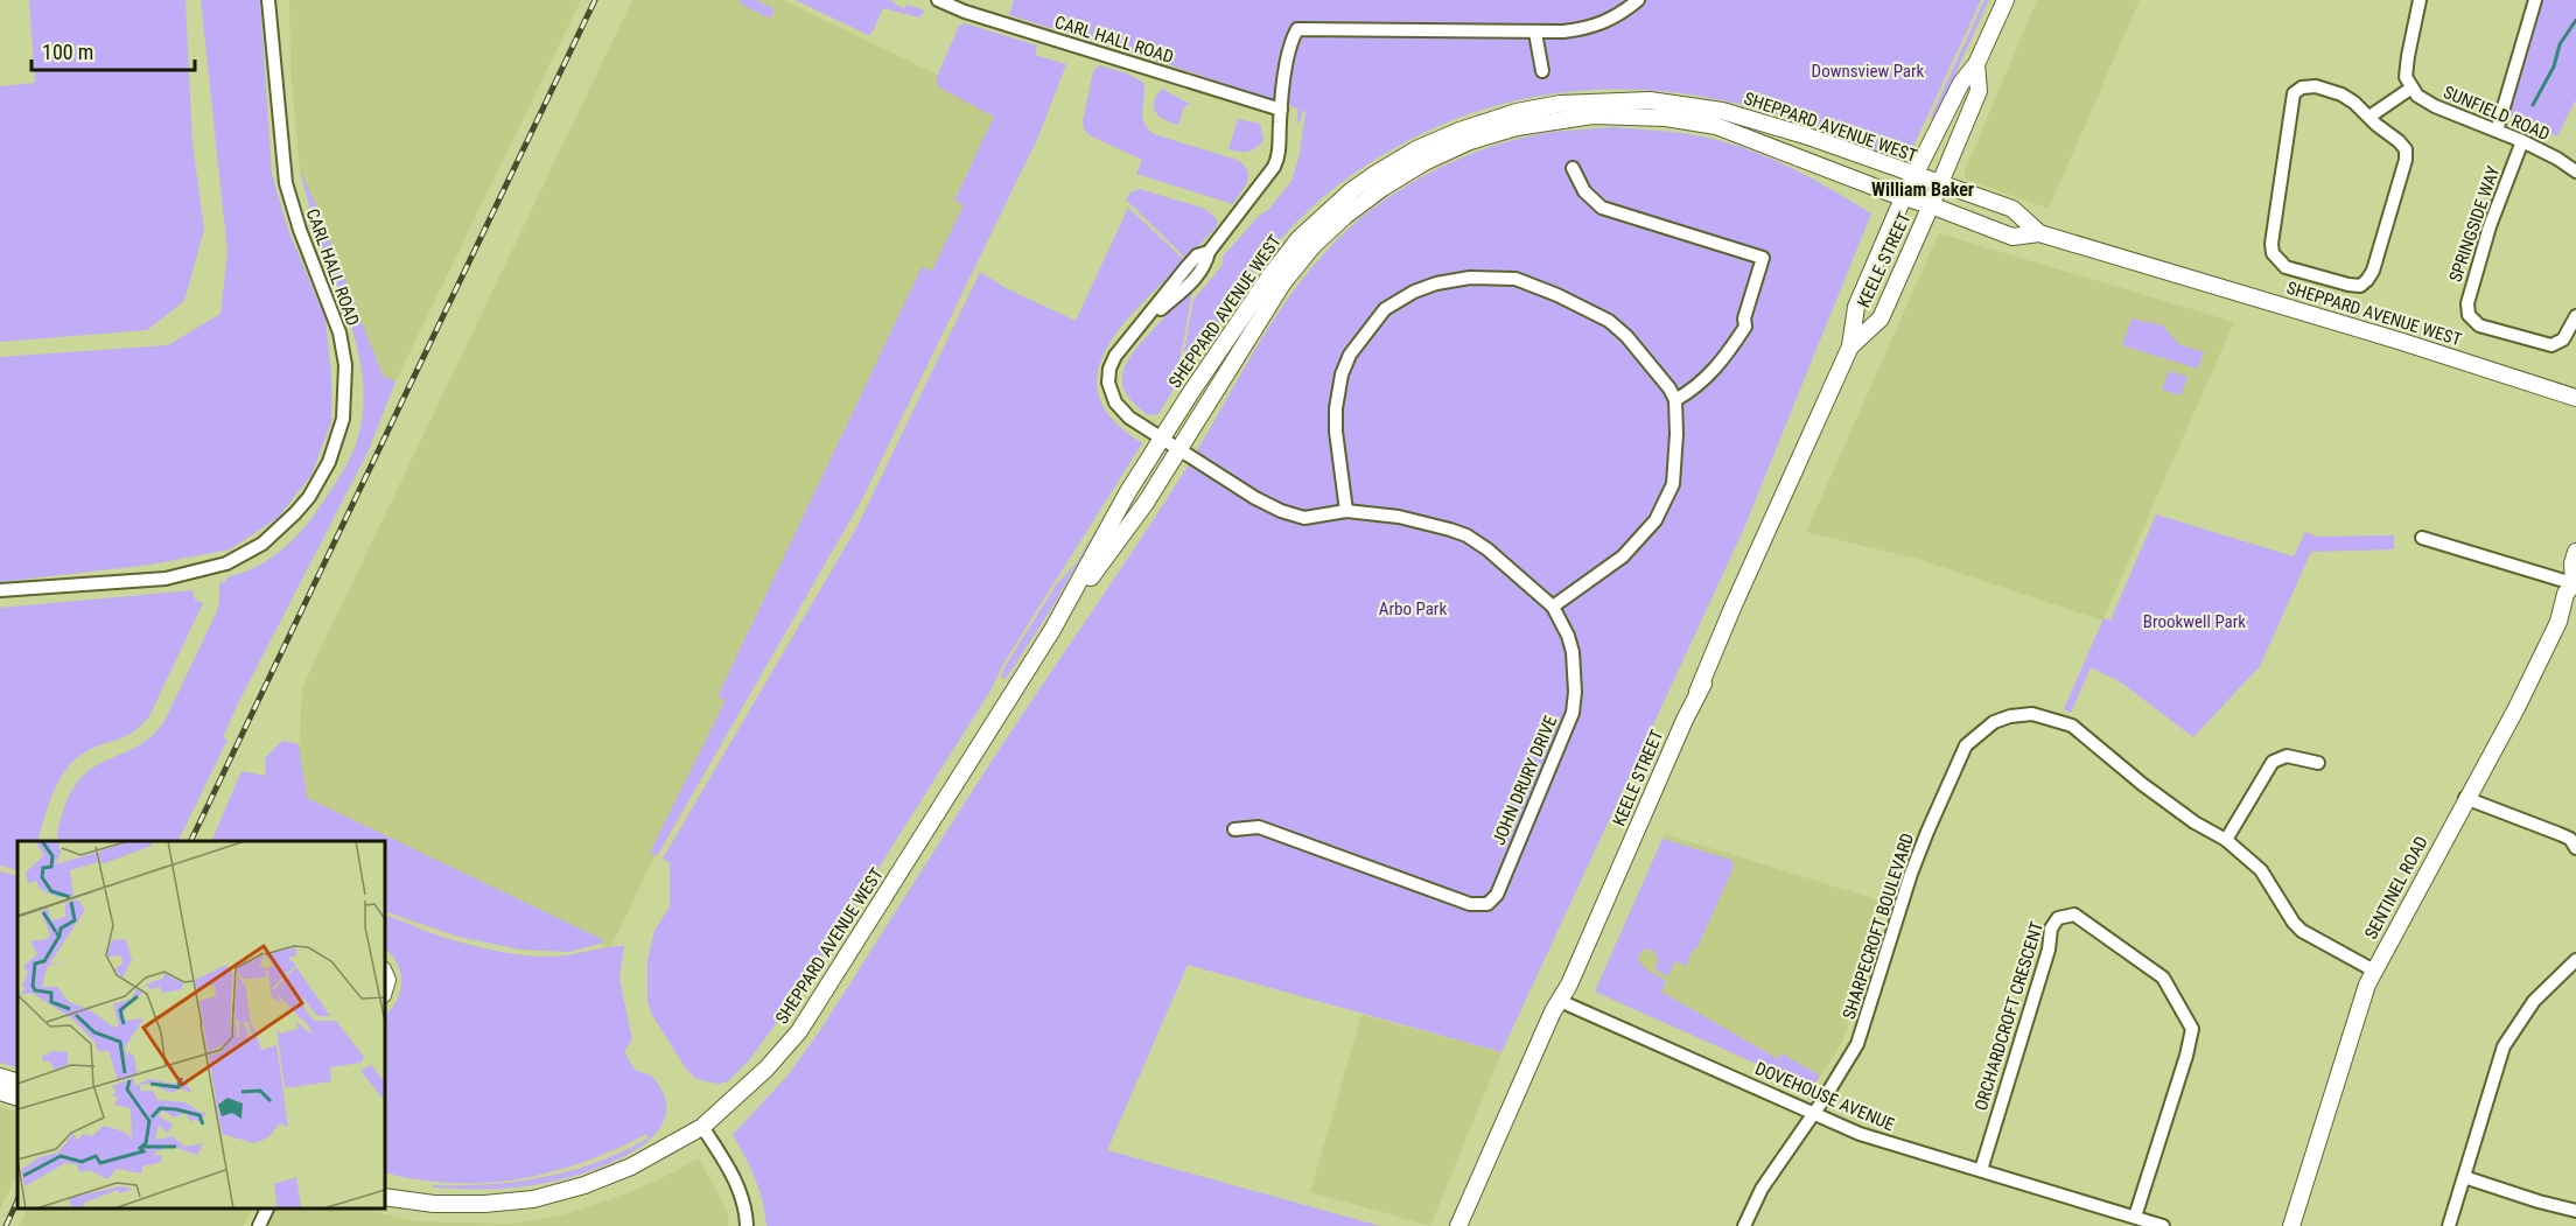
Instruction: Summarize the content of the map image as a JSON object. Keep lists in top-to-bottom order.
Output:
{
  "streets": {
    "main road": ["SHEPPARD AVENUE WEST", "KEELE STREET", "SENTINEL ROAD"],
    "street": [
      "CARL HALL ROAD",
      "SUNFIELD ROAD",
      "SPRINGSIDE WAY",
      "JOHN DRURY DRIVE",
      "SHARPECROFT BOULEVARD",
      "ORCHARDCROFT CRESCENT",
      "DOVEHOUSE AVENUE"
    ]
  },
  "crossings": [
    ["CARL HALL ROAD", "JOHN DRURY DRIVE"],
    ["SUNFIELD ROAD", "SPRINGSIDE WAY"],
    ["SHEPPARD AVENUE WEST", "KEELE STREET"],
    ["SHEPPARD AVENUE WEST", "JOHN DRURY DRIVE"],
    ["KEELE STREET", "DOVEHOUSE AVENUE"],
    ["SENTINEL ROAD", "SHARPECROFT BOULEVARD"],
    ["SHARPECROFT BOULEVARD", "DOVEHOUSE AVENUE"],
    ["ORCHARDCROFT CRESCENT", "DOVEHOUSE AVENUE"]
  ],
  "districts": ["William Baker"],
  "parks": ["Downsview Park", "Arbo Park", "Brookwell Park"],
  "scale_bar": "100 m"
}
